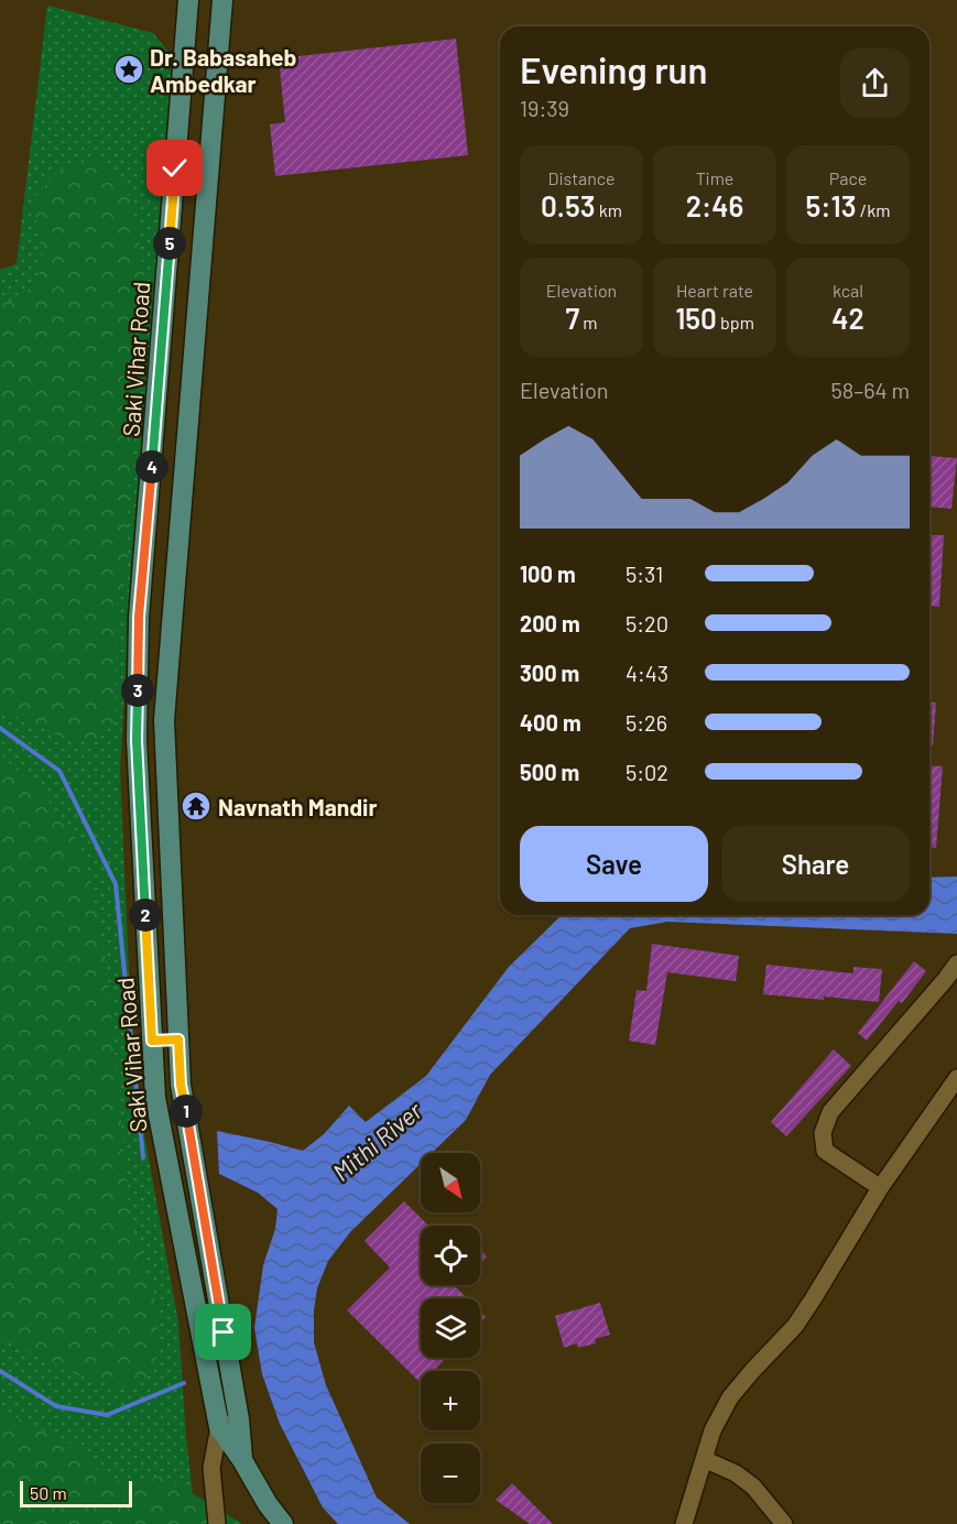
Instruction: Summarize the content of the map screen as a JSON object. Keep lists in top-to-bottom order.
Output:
{
  "streets": {
    "main road": ["Saki Vihar Road"]
  },
  "water": ["Mithi River"],
  "places": {
    "place": ["Dr. Babasaheb Ambedkar"],
    "temple": ["Navnath Mandir"]
  },
  "scale_bar": "50 m",
  "north": "bottom right",
  "page": {
    "heading": ["Evening run", "19:39"],
    "stats": [
      ["Distance", "0.53 km"],
      ["Time", "2:46"],
      ["Pace", "5:13 /km"],
      ["Elevation", "7 m"],
      ["Heart rate", "150 bpm"],
      ["kcal", "42"]
    ],
    "pins": [
      "5",
      "4",
      "3",
      "2",
      "1"
    ],
    "chart": ["Elevation", "58–64 m"],
    "list": [
      {
        "name": "100 m",
        "note": "5:31"
      },
      {
        "name": "200 m",
        "note": "5:20"
      },
      {
        "name": "300 m",
        "note": "4:43"
      },
      {
        "name": "400 m",
        "note": "5:26"
      },
      {
        "name": "500 m",
        "note": "5:02"
      }
    ],
    "buttons": ["Save", "Share"],
    "map_buttons": ["+", "−"],
    "scale": "50 m"
  }
}
